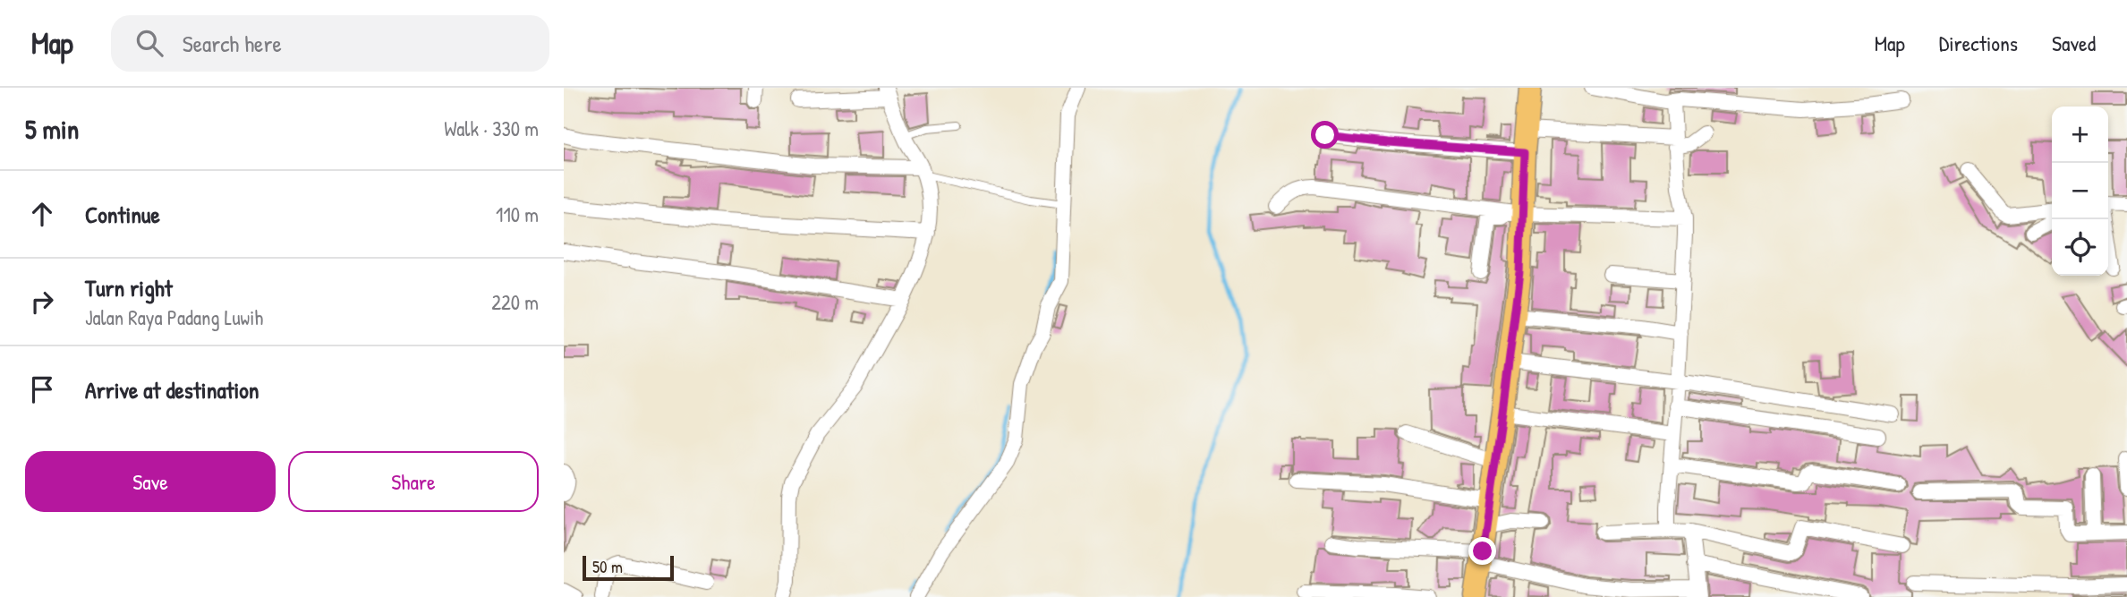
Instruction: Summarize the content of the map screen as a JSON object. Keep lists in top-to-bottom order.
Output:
{
  "scale_bar": "50 m",
  "page": {
    "header": "Map",
    "search": "Search here",
    "nav": ["Map", "Directions", "Saved"],
    "heading": ["5 min", "Walk · 330 m"],
    "map_buttons": ["+", "−"],
    "list": [
      ["Continue", "110 m"],
      ["Turn right", "Jalan Raya Padang Luwih", "220 m"],
      "Arrive at destination"
    ],
    "buttons": ["Save", "Share"],
    "scale": "50 m"
  }
}
